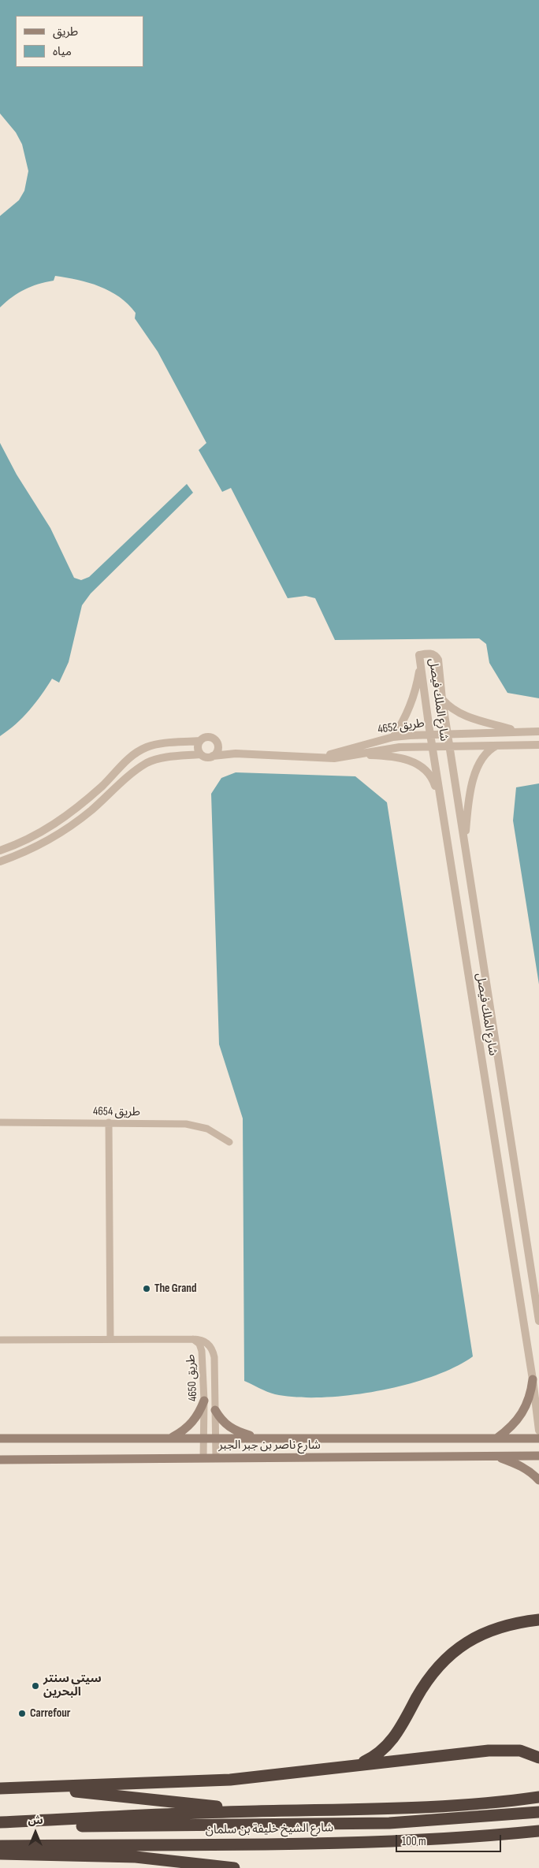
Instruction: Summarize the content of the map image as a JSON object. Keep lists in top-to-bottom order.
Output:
{
  "streets": {
    "highway": ["شارع الشيخ خليفة بن سلمان"],
    "main road": ["شارع ناصر بن جبر الجبر"],
    "street": [
      "شارع الملك فيصل",
      "طريق 4652",
      "طريق 4654",
      "طريق 4650"
    ]
  },
  "crossings": [
    ["شارع الملك فيصل", "طريق 4652"],
    ["طريق 4650", "شارع ناصر بن جبر الجبر"]
  ],
  "places": ["The Grand", "سيتي سنتر البحرين", "Carrefour"],
  "legend": ["طريق", "مياه"],
  "scale_bar": "100 m",
  "north": "top"
}
